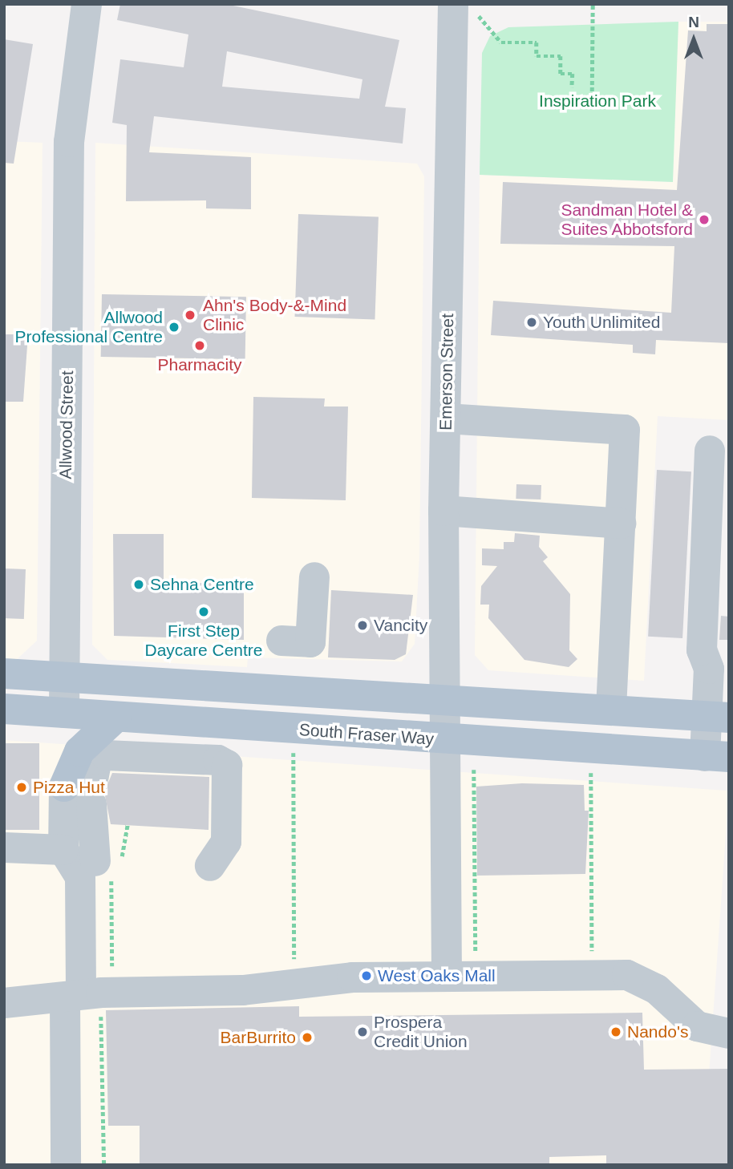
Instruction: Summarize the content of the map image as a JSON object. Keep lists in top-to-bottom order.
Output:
{
  "streets": {
    "main road": ["South Fraser Way"],
    "street": ["Emerson Street", "Allwood Street"]
  },
  "crossings": [
    ["Emerson Street", "South Fraser Way"],
    ["Allwood Street", "South Fraser Way"]
  ],
  "parks": ["Inspiration Park"],
  "places": [
    "Sandman Hotel & Suites Abbotsford",
    "Ahn's Body-&-Mind Clinic",
    "Youth Unlimited",
    "Allwood Professional Centre",
    "Pharmacity",
    "Sehna Centre",
    "First Step Daycare Centre",
    "Vancity",
    "Pizza Hut",
    "West Oaks Mall",
    "Prospera Credit Union",
    "Nando's",
    "BarBurrito"
  ],
  "north": "top"
}
